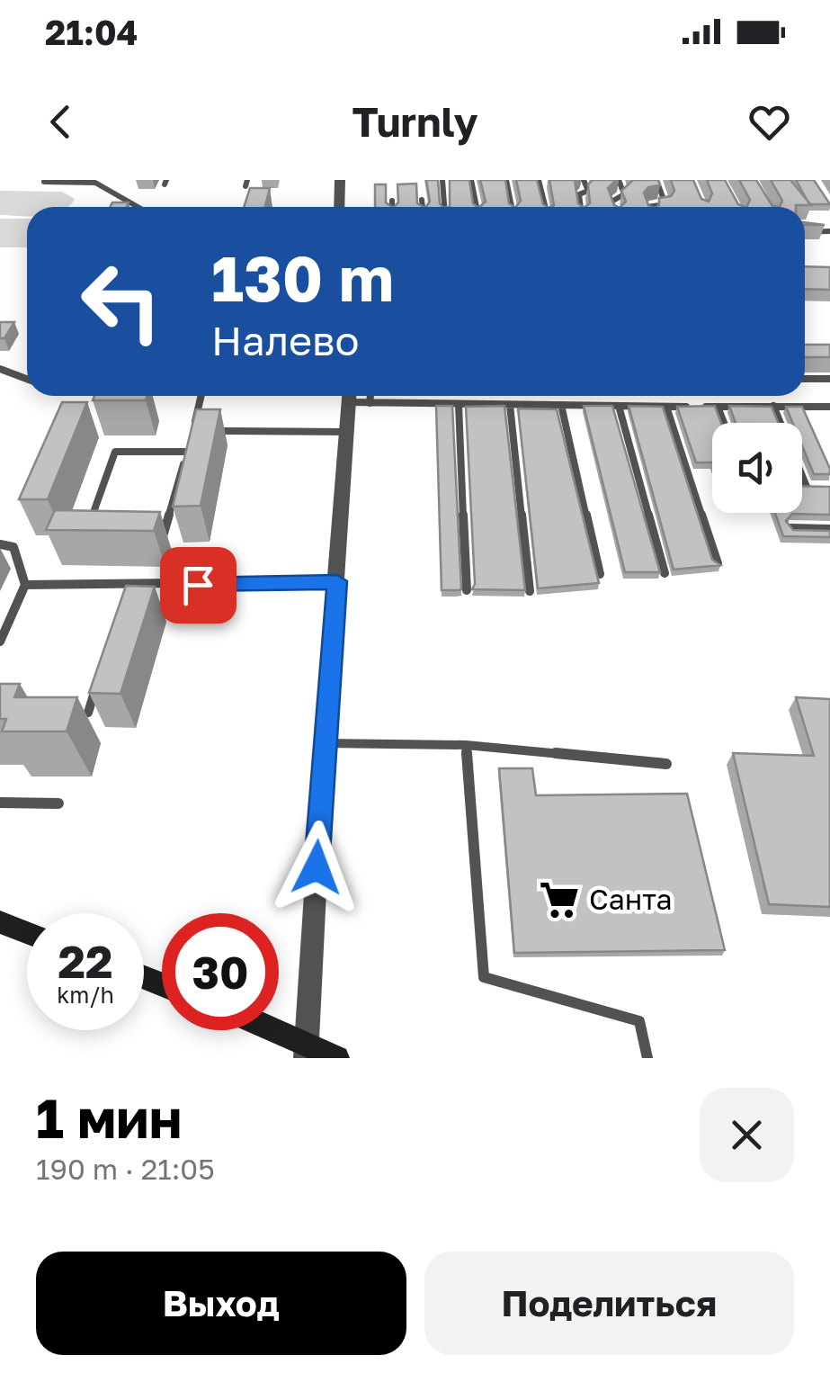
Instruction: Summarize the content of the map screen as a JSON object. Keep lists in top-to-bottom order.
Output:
{
  "places": {
    "supermarket": ["Санта"]
  },
  "page": {
    "status": "21:04",
    "header": "Turnly",
    "turn": ["130 m", "Налево"],
    "speed": "22 km/h",
    "limit": "30",
    "heading": ["1 мин", "190 m · 21:05"],
    "buttons": ["Выход", "Поделиться"]
  }
}
